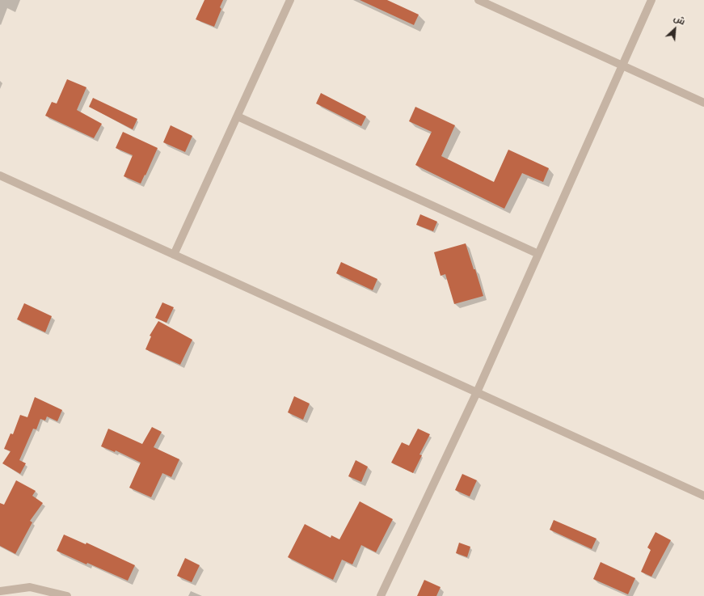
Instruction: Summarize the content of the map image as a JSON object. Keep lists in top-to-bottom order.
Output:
{
  "north": "top right"
}
